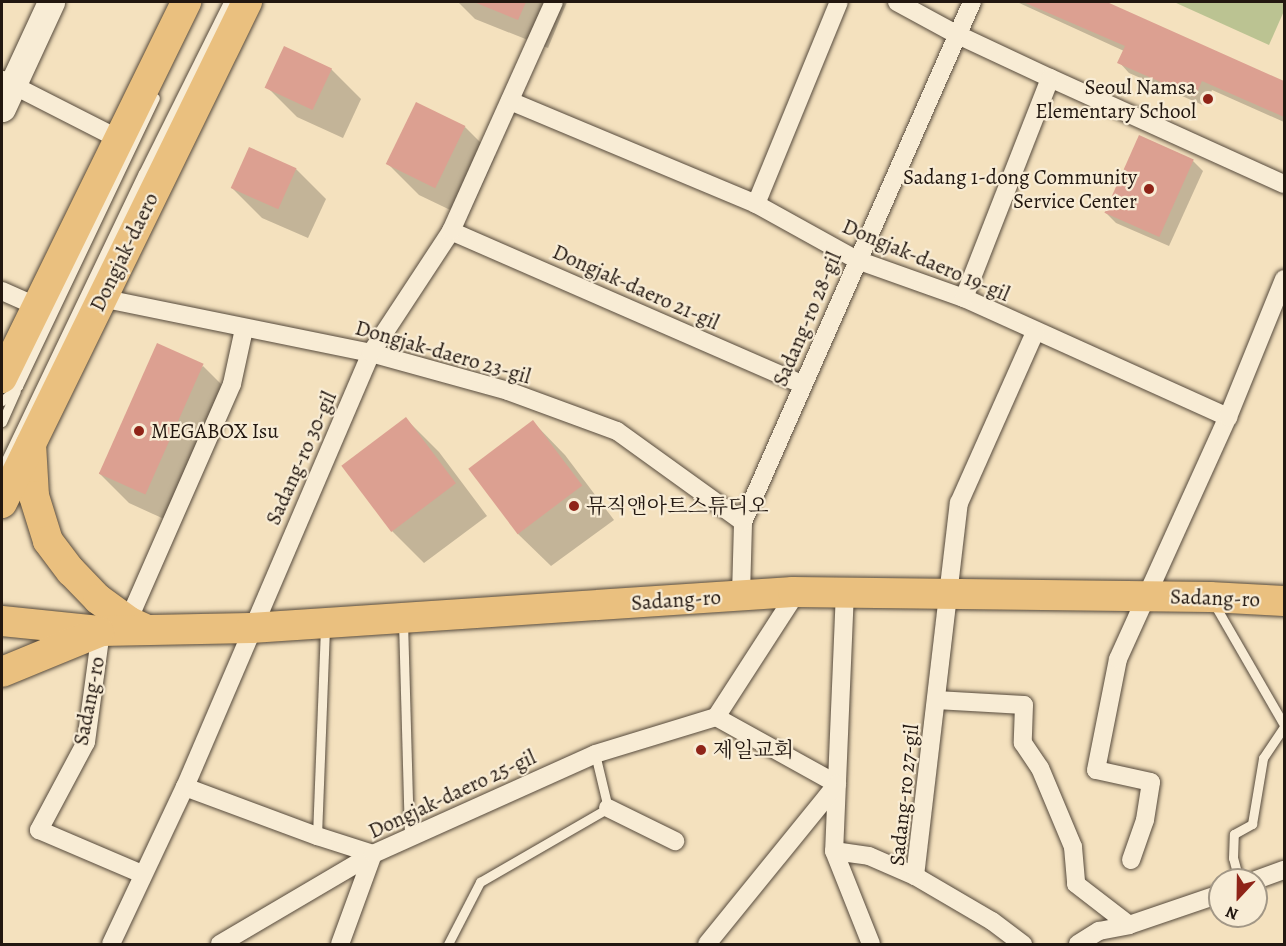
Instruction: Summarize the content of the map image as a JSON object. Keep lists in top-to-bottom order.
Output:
{
  "streets": {
    "main road": ["Dongjak-daero", "Sadang-ro"],
    "street": [
      "Dongjak-daero 19-gil",
      "Dongjak-daero 21-gil",
      "Sadang-ro 28-gil",
      "Dongjak-daero 23-gil",
      "Sadang-ro 30-gil",
      "Dongjak-daero 25-gil",
      "Sadang-ro 27-gil"
    ]
  },
  "crossings": [
    ["Dongjak-daero", "Dongjak-daero 23-gil"],
    ["Dongjak-daero 19-gil", "Sadang-ro 28-gil"],
    ["Dongjak-daero 19-gil", "Sadang-ro 30-gil"],
    ["Dongjak-daero 21-gil", "Sadang-ro 28-gil"],
    ["Dongjak-daero 21-gil", "Sadang-ro 30-gil"],
    ["Sadang-ro 28-gil", "Dongjak-daero 23-gil"],
    ["Sadang-ro 28-gil", "Sadang-ro"],
    ["Dongjak-daero 23-gil", "Sadang-ro 30-gil"],
    ["Sadang-ro 30-gil", "Sadang-ro"],
    ["Sadang-ro", "Sadang-ro 27-gil"]
  ],
  "places": [
    "Seoul Namsa Elementary School",
    "Sadang 1-dong Community Service Center",
    "MEGABOX Isu",
    "뮤직앤아트스튜디오",
    "제일교회"
  ],
  "north": "bottom"
}
